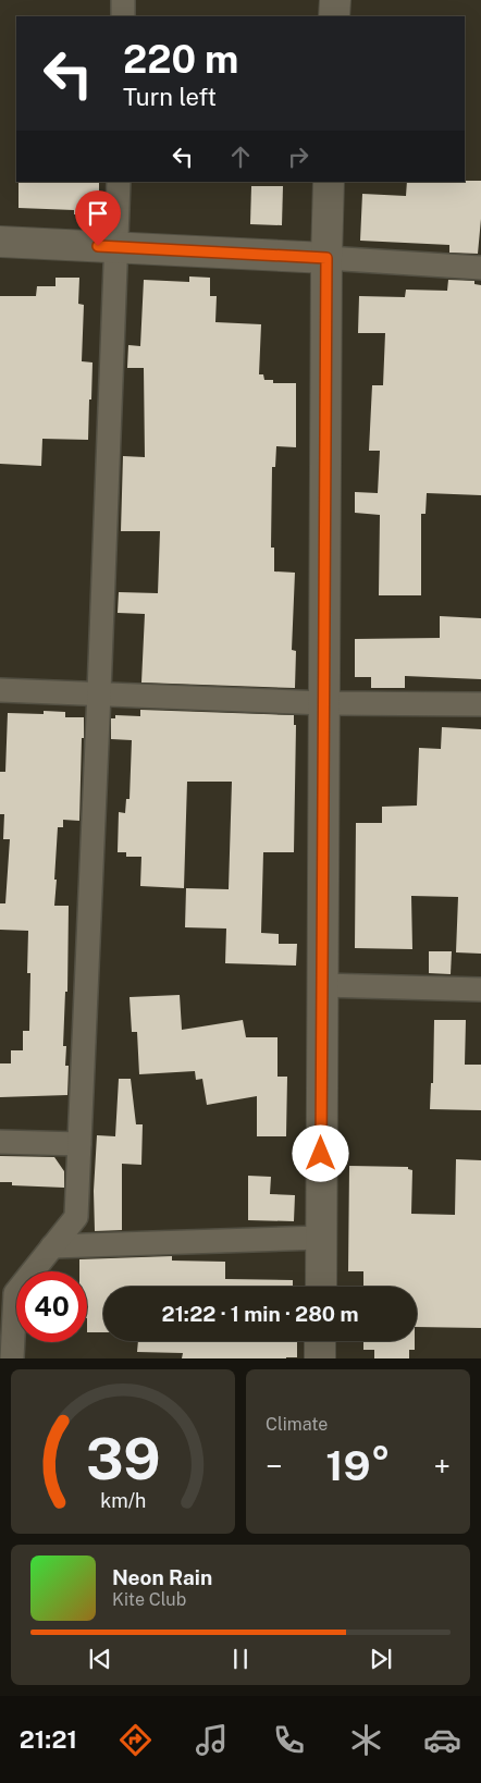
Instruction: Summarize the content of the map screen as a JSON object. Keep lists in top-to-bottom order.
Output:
{
  "page": {
    "turn": ["220 m", "Turn left"],
    "limit": "40",
    "trip": "21:22 · 1 min · 280 m",
    "tile": "Climate",
    "heat": ["−", "19°", "+"],
    "song": ["Neon Rain", "Kite Club"],
    "tabs": "21:21",
    "gauge": ["39", "km/h"]
  }
}
